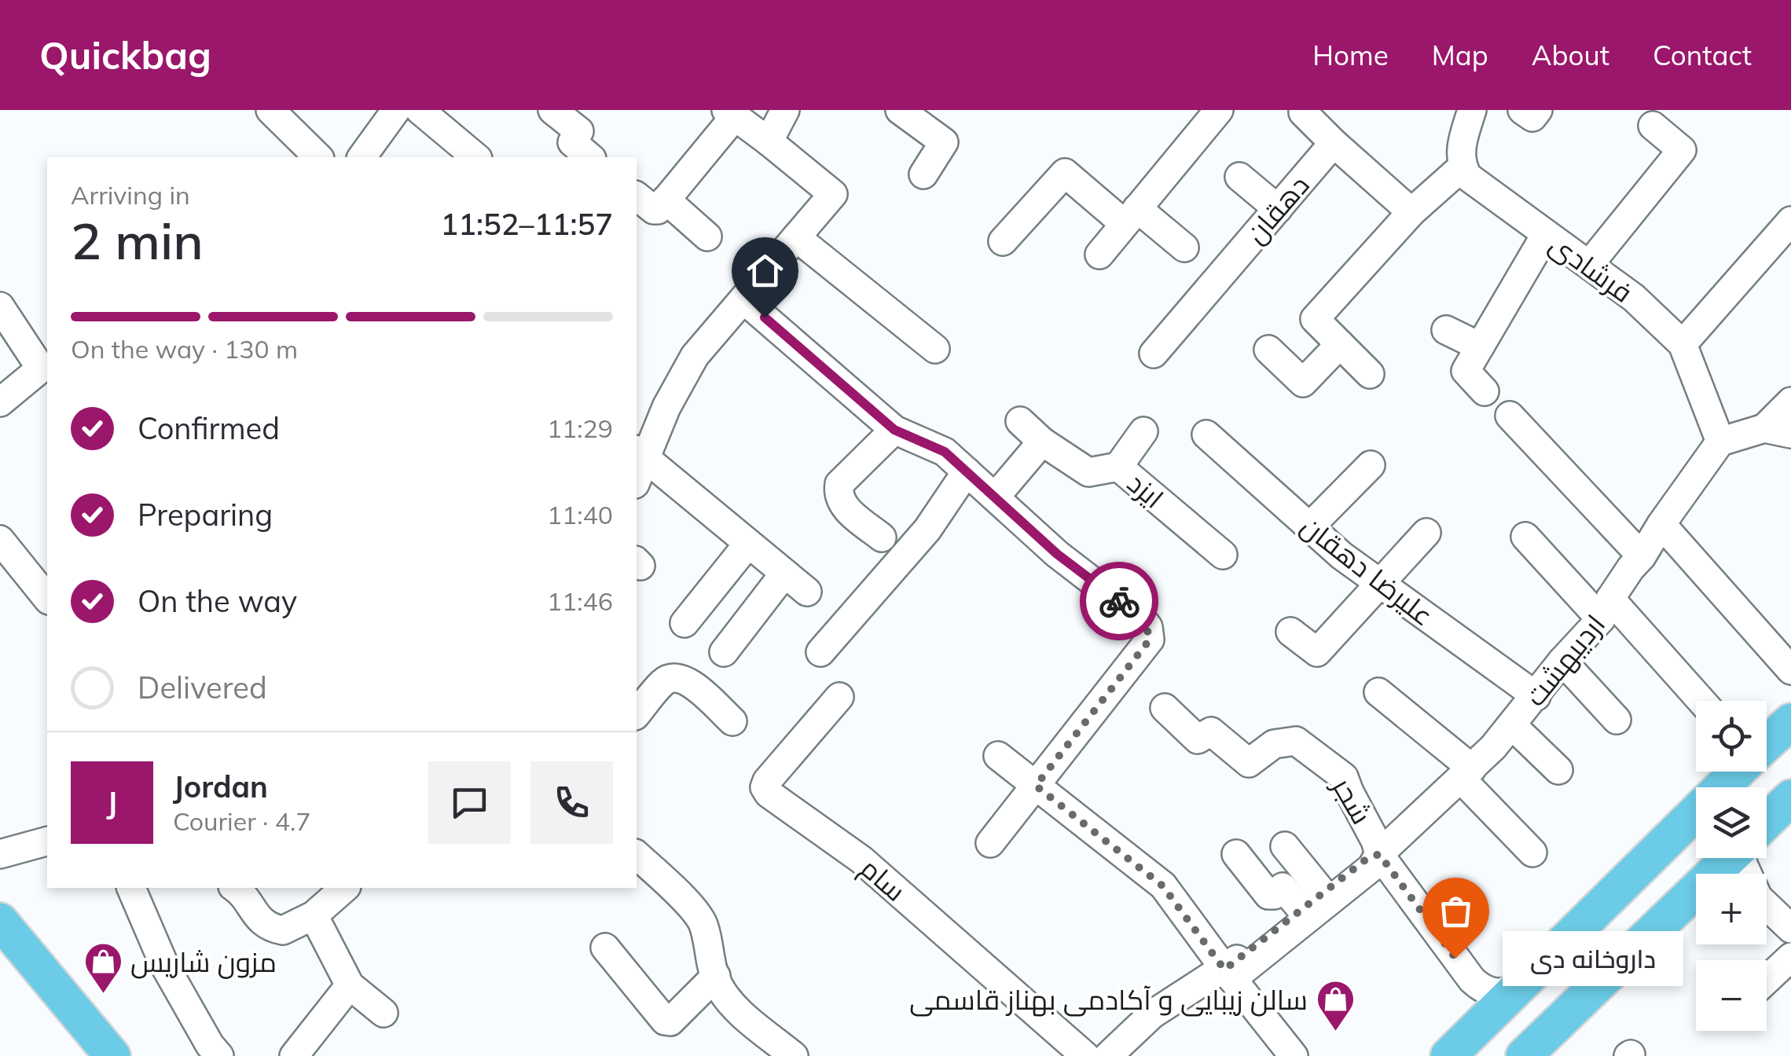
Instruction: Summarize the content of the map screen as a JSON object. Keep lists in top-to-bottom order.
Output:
{
  "streets": {
    "street": [
      "دهقان",
      "فرشادی",
      "ایزد",
      "علیرضا دهقان",
      "اردیبهشت",
      "شجر",
      "سام"
    ]
  },
  "crossings": [
    ["فرشادی", "اردیبهشت"],
    ["علیرضا دهقان", "اردیبهشت"],
    ["اردیبهشت", "شجر"]
  ],
  "places": {
    "other": ["داروخانه دی"],
    "shop": ["مزون شاریس", "سالن زیبایی و آکادمی بهناز قاسمی"]
  },
  "page": {
    "header": "Quickbag",
    "nav": [
      "Home",
      "Map",
      "About",
      "Contact"
    ],
    "heading": ["2 min", "Arriving in", "11:52–11:57"],
    "panel": ["Jordan", "Courier · 4.7"],
    "bar": "On the way · 130 m",
    "list": [
      ["Confirmed", "11:29"],
      ["Preparing", "11:40"],
      ["On the way", "11:46"],
      "Delivered"
    ],
    "map_buttons": ["+", "−"],
    "round": "J",
    "bubble": "داروخانه دی"
  }
}
